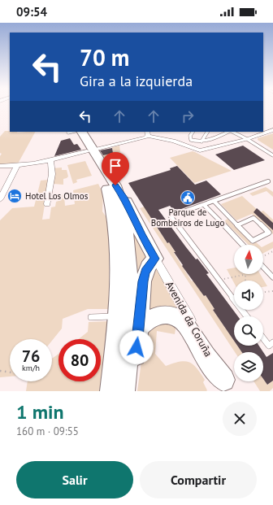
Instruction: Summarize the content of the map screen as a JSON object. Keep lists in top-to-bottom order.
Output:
{
  "streets": {
    "street": ["Avenida da Coruña"]
  },
  "places": {
    "hotel": ["Hotel Los Olmos"],
    "public building": ["Parque de Bombeiros de Lugo"]
  },
  "north": "top",
  "page": {
    "status": "09:54",
    "turn": ["70 m", "Gira a la izquierda"],
    "speed": "76 km/h",
    "limit": "80",
    "heading": ["1 min", "160 m · 09:55"],
    "buttons": ["Salir", "Compartir"]
  }
}
